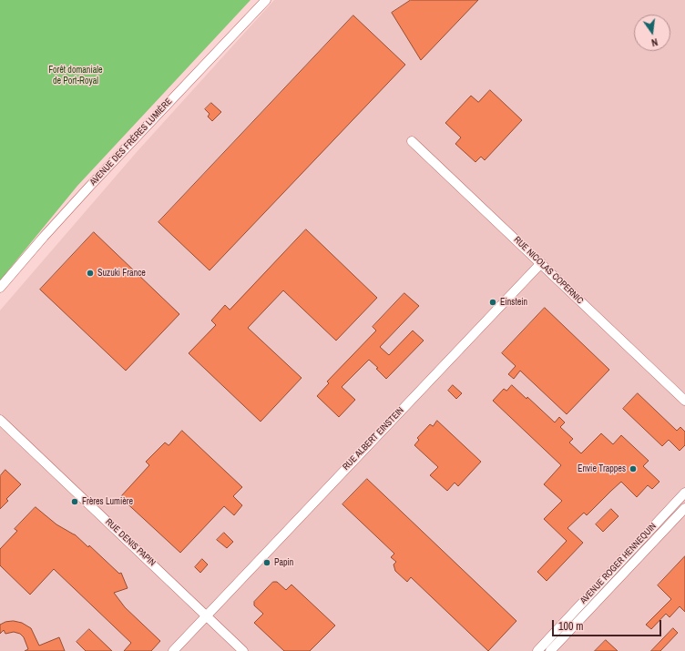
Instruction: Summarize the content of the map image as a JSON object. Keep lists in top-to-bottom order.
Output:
{
  "streets": {
    "street": [
      "AVENUE DES FRÈRES LUMIÈRE",
      "RUE NICOLAS COPERNIC",
      "RUE ALBERT EINSTEIN",
      "RUE DENIS PAPIN",
      "AVENUE ROGER HENNEQUIN"
    ]
  },
  "crossings": [
    ["RUE NICOLAS COPERNIC", "RUE ALBERT EINSTEIN"],
    ["RUE ALBERT EINSTEIN", "RUE DENIS PAPIN"]
  ],
  "parks": ["Forêt domaniale de Port-Royal"],
  "places": [
    "Suzuki France",
    "Einstein",
    "Envie Trappes",
    "Frères Lumière",
    "Papin"
  ],
  "scale_bar": "100 m",
  "north": "bottom"
}
